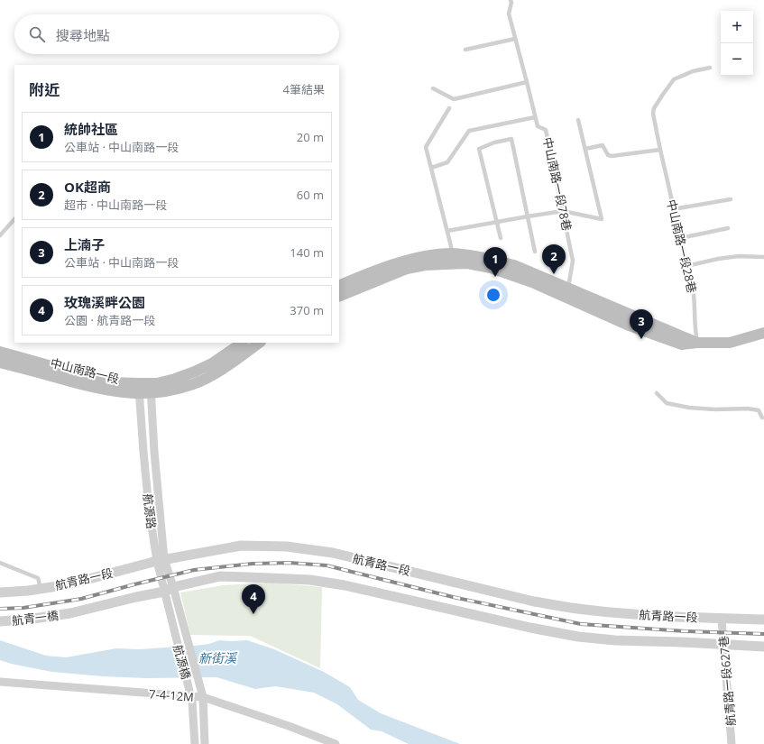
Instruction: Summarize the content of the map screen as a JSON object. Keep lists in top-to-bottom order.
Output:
{
  "streets": {
    "main road": ["中山南路一段"],
    "street": [
      "航源路",
      "航青路一段",
      "航青一橋",
      "航源橋",
      "航青路一段627巷",
      "7-4-12M"
    ],
    "lane": ["中山南路一段78巷", "中山南路一段28巷"]
  },
  "crossings": [
    ["中山南路一段", "航源路"],
    ["航源路", "航青路一段"],
    ["航源路", "航青一橋"],
    ["航源路", "航源橋"],
    ["航青路一段", "航青路一段627巷"],
    ["航源橋", "7-4-12M"]
  ],
  "water": ["新街溪"],
  "page": {
    "map_buttons": ["+", "−"],
    "search": "搜尋地點",
    "heading": ["附近", "4筆結果"],
    "list": [
      {
        "mark": "1",
        "name": "統帥社區",
        "note": "公車站 · 中山南路一段",
        "value": "20 m"
      },
      {
        "mark": "2",
        "name": "OK超商",
        "note": "超市 · 中山南路一段",
        "value": "60 m"
      },
      {
        "mark": "3",
        "name": "上湳子",
        "note": "公車站 · 中山南路一段",
        "value": "140 m"
      },
      {
        "mark": "4",
        "name": "玫瑰溪畔公園",
        "note": "公園 · 航青路一段",
        "value": "370 m"
      }
    ],
    "pins": [
      "2",
      "1",
      "3",
      "4"
    ]
  }
}
